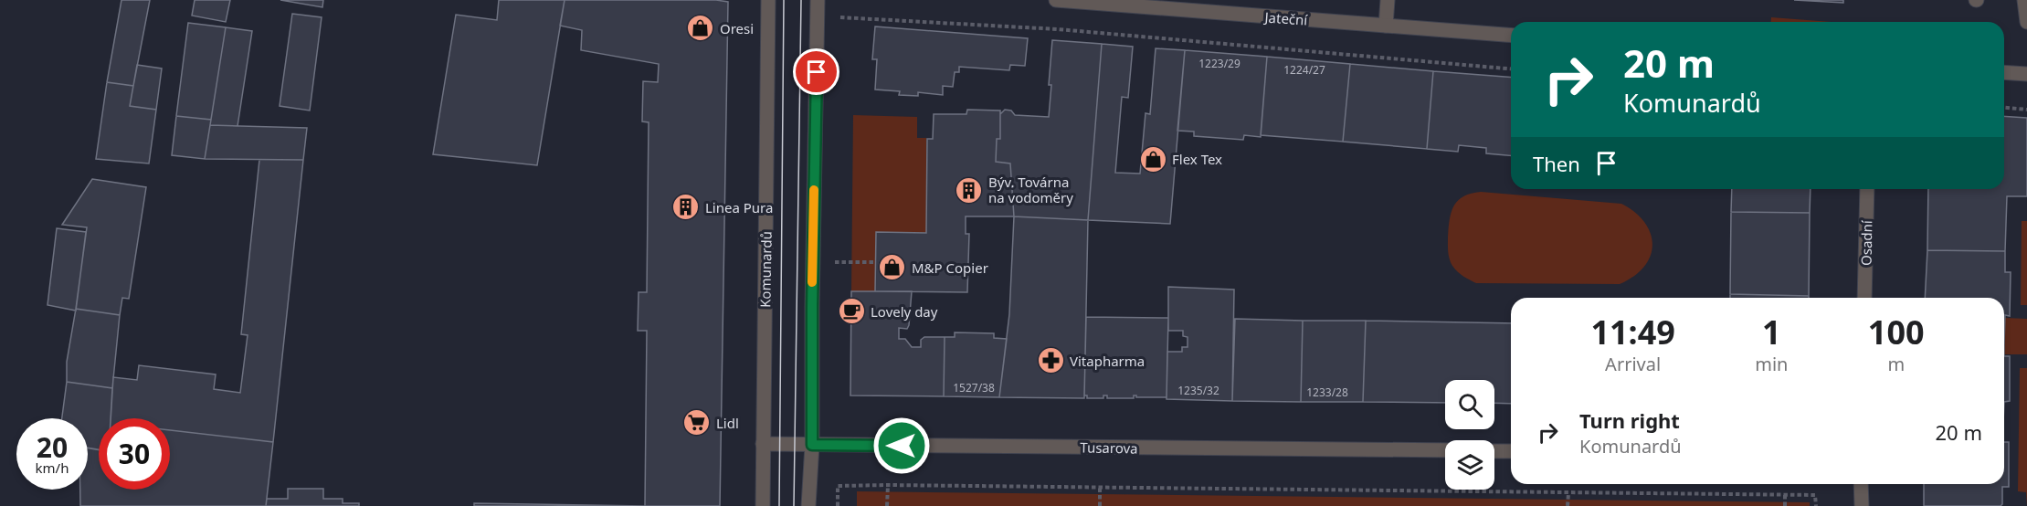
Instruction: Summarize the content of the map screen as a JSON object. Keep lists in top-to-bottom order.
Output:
{
  "streets": {
    "street": [
      "Jateční",
      "Osadní",
      "Komunardů",
      "Tusarova"
    ]
  },
  "crossings": [
    ["Komunardů", "Tusarova"]
  ],
  "places": {
    "shop": ["Oresi", "Flex Tex", "M&P Copier"],
    "building": ["Býv. Továrna na vodoměry", "Linea Pura"],
    "cafe": ["Lovely day"],
    "pharmacy": ["Vitapharma"],
    "supermarket": ["Lidl"]
  },
  "house_numbers": [
    "1223/29",
    "1224/27",
    "1527/38",
    "1235/32",
    "1233/28"
  ],
  "page": {
    "turn": ["20 m", "Komunardů"],
    "then": "Then",
    "eta": [
      "11:49",
      "Arrival",
      "1",
      "min",
      "100",
      "m"
    ],
    "list": [
      {
        "name": "Turn right",
        "note": "Komunardů",
        "value": "20 m"
      }
    ],
    "speed": "20 km/h",
    "limit": "30"
  }
}
